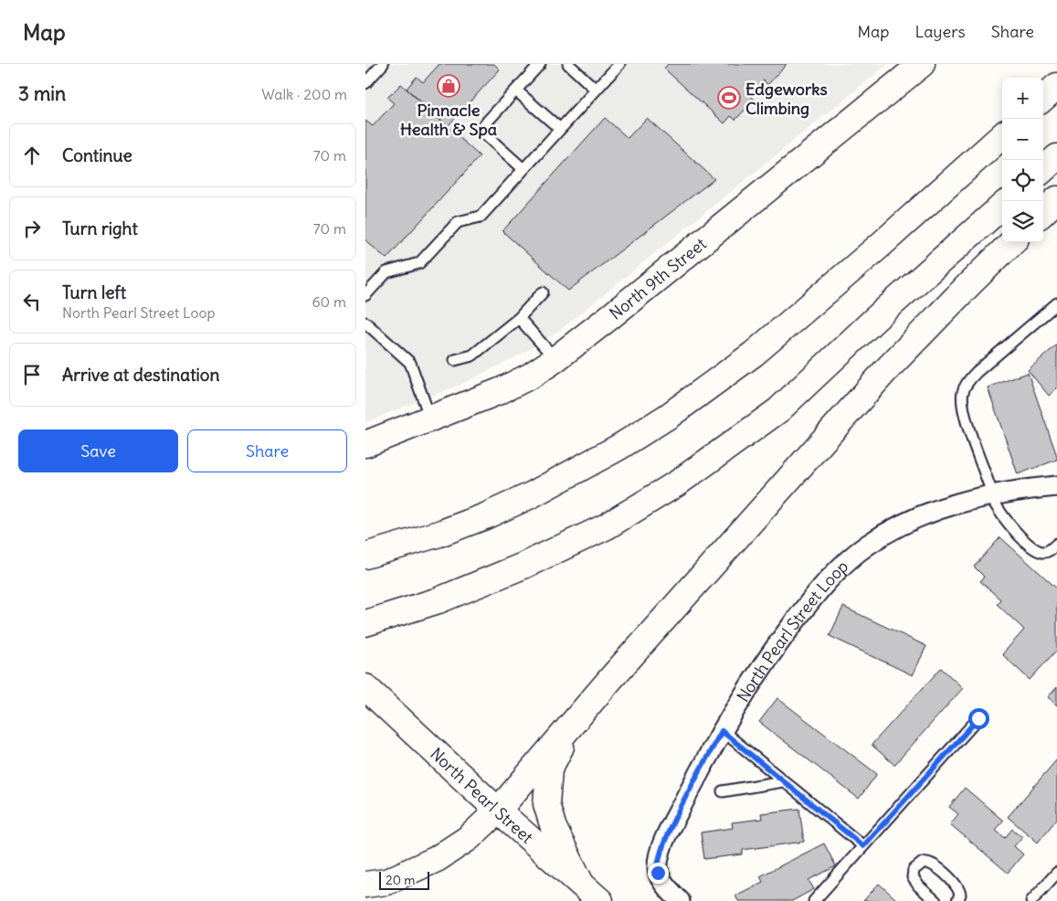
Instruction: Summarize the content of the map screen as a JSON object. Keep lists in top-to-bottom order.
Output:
{
  "streets": {
    "main road": ["North 9th Street", "North Pearl Street"],
    "street": ["North Pearl Street Loop"]
  },
  "places": {
    "shop": ["Pinnacle Health & Spa"],
    "sports": ["Edgeworks Climbing"]
  },
  "scale_bar": "20 m",
  "page": {
    "header": "Map",
    "nav": ["Map", "Layers", "Share"],
    "heading": ["3 min", "Walk · 200 m"],
    "map_buttons": ["+", "−"],
    "list": [
      ["Continue", "70 m"],
      ["Turn right", "70 m"],
      ["Turn left", "North Pearl Street Loop", "60 m"],
      "Arrive at destination"
    ],
    "buttons": ["Save", "Share"],
    "scale": "20 m"
  }
}
